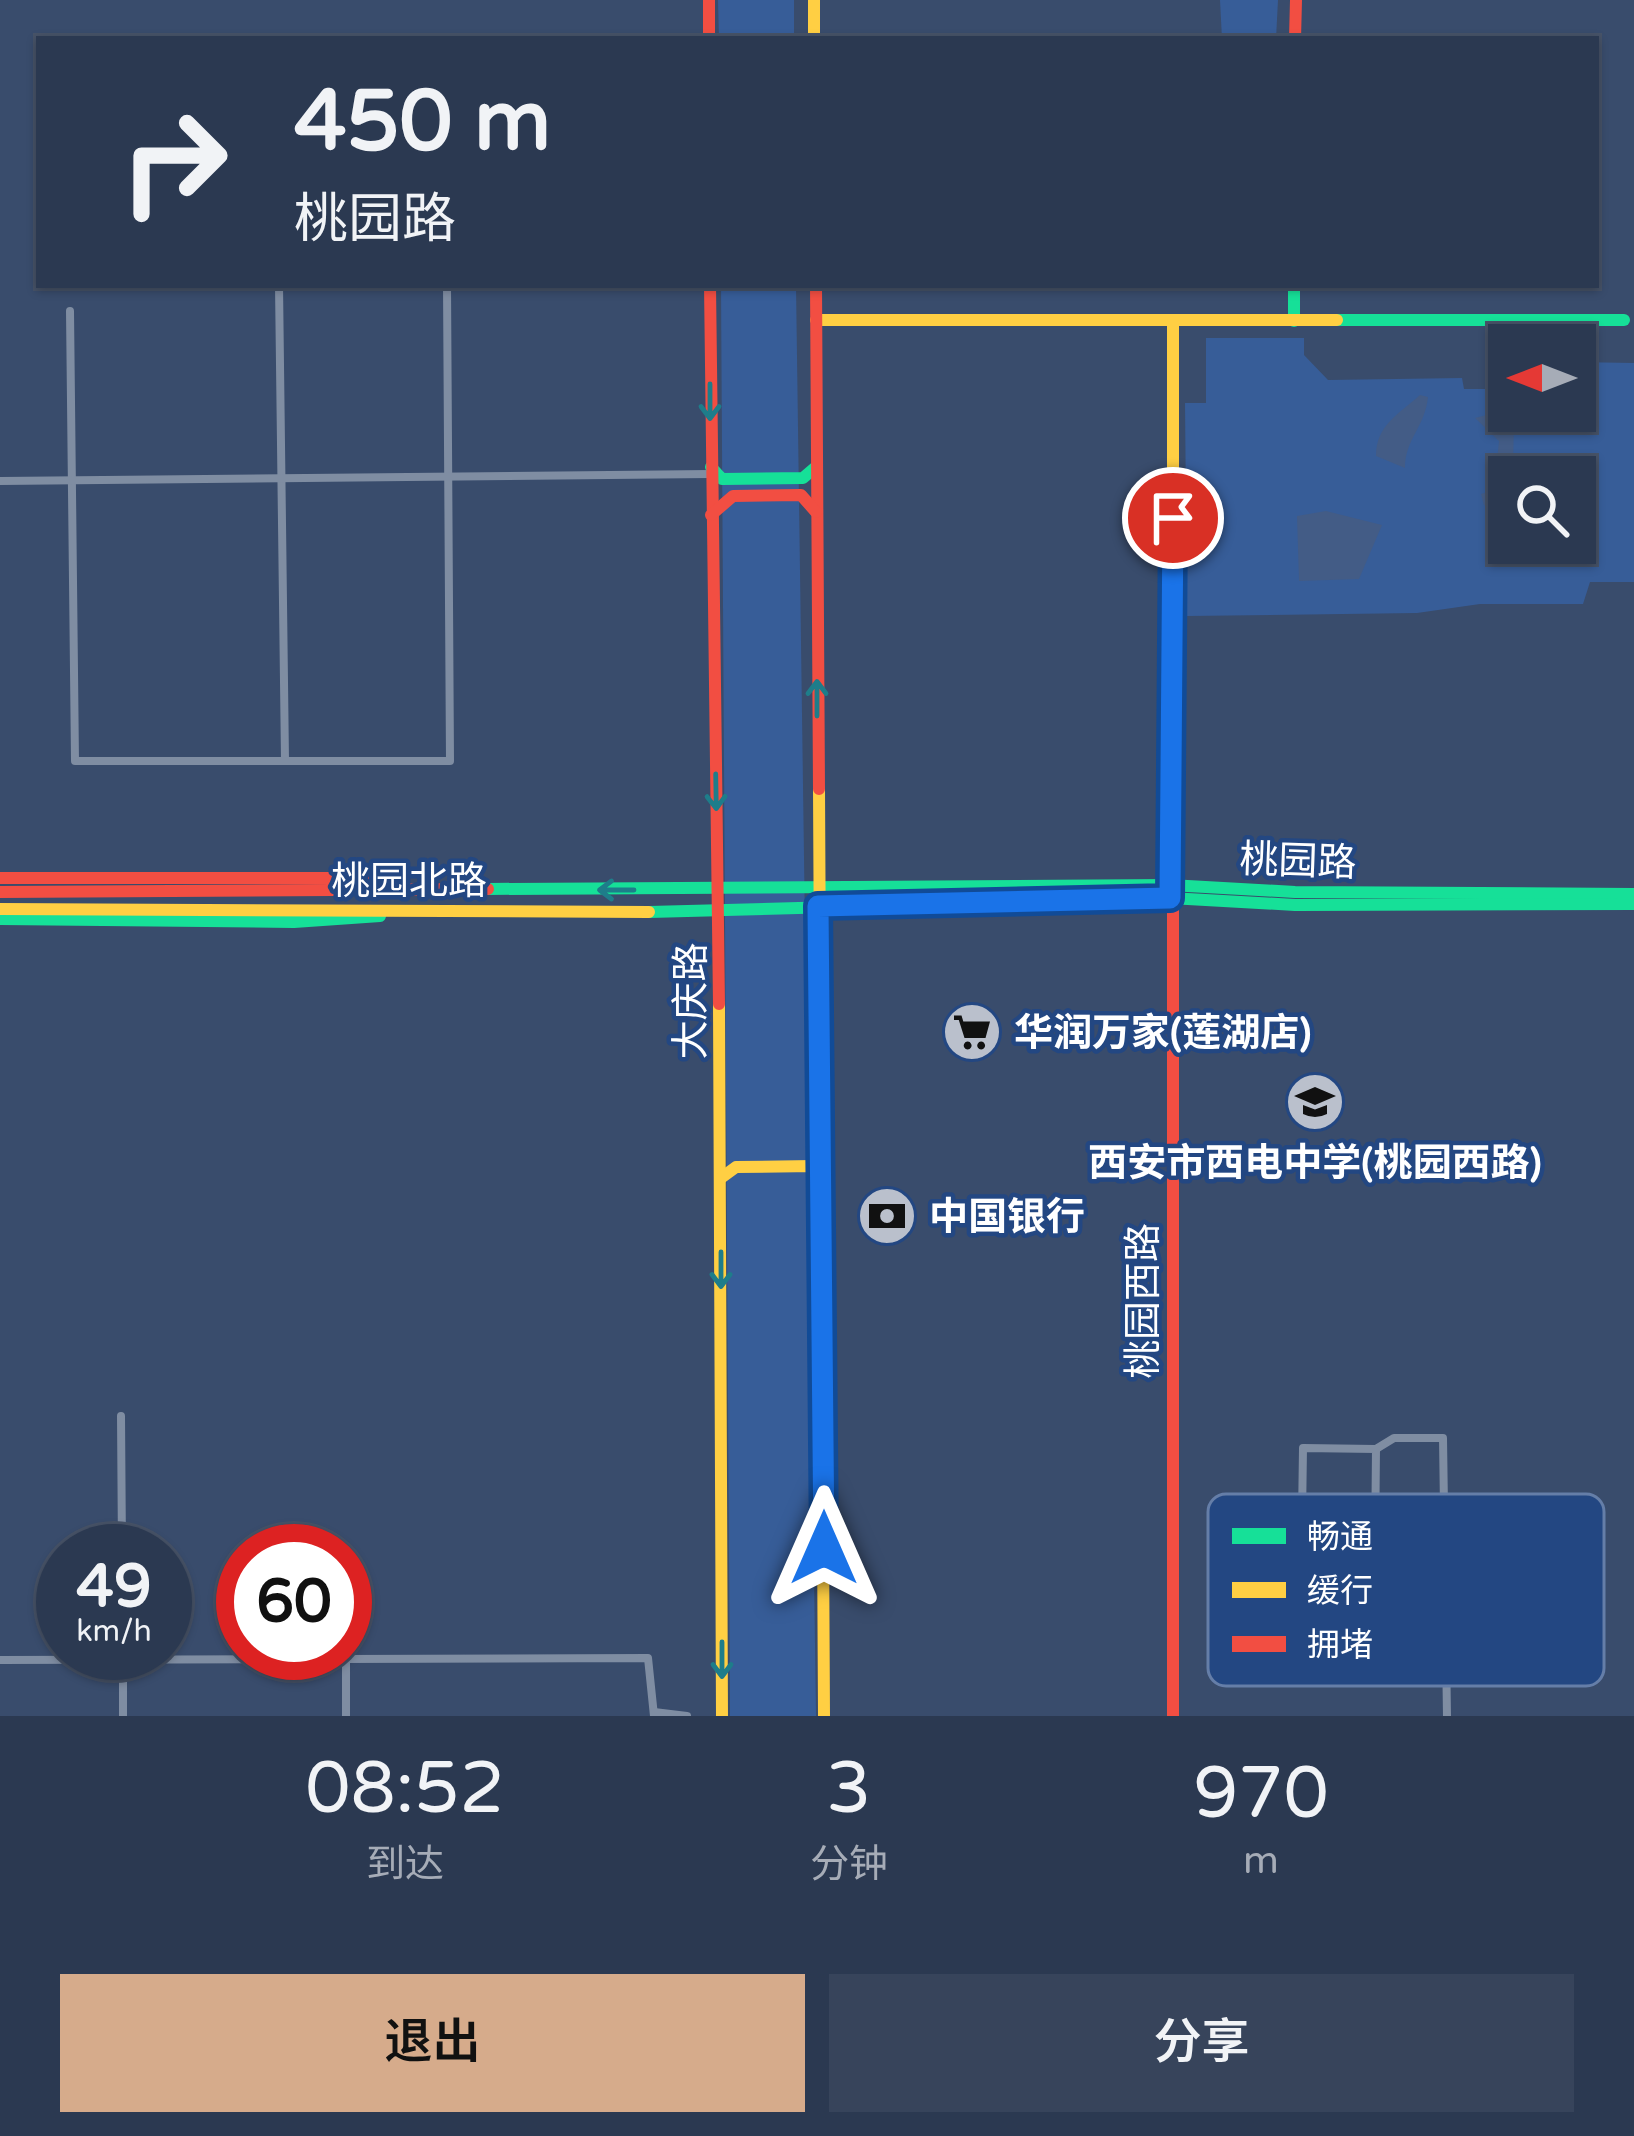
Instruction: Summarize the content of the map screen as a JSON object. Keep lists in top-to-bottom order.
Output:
{
  "streets": {
    "main road": [
      "桃园路",
      "桃园北路",
      "大庆路",
      "桃园西路"
    ]
  },
  "crossings": [
    ["桃园路", "桃园北路"],
    ["桃园路", "桃园西路"],
    ["桃园北路", "大庆路"]
  ],
  "places": {
    "supermarket": ["华润万家(莲湖店)"],
    "school or university": ["西安市西电中学(桃园西路)"],
    "bank": ["中国银行"]
  },
  "legend": ["畅通", "缓行", "拥堵"],
  "north": "left",
  "page": {
    "turn": ["450 m", "桃园路"],
    "speed": "49 km/h",
    "limit": "60",
    "eta": [
      "08:52",
      "到达",
      "3",
      "分钟",
      "970",
      "m"
    ],
    "buttons": ["退出", "分享"]
  }
}
